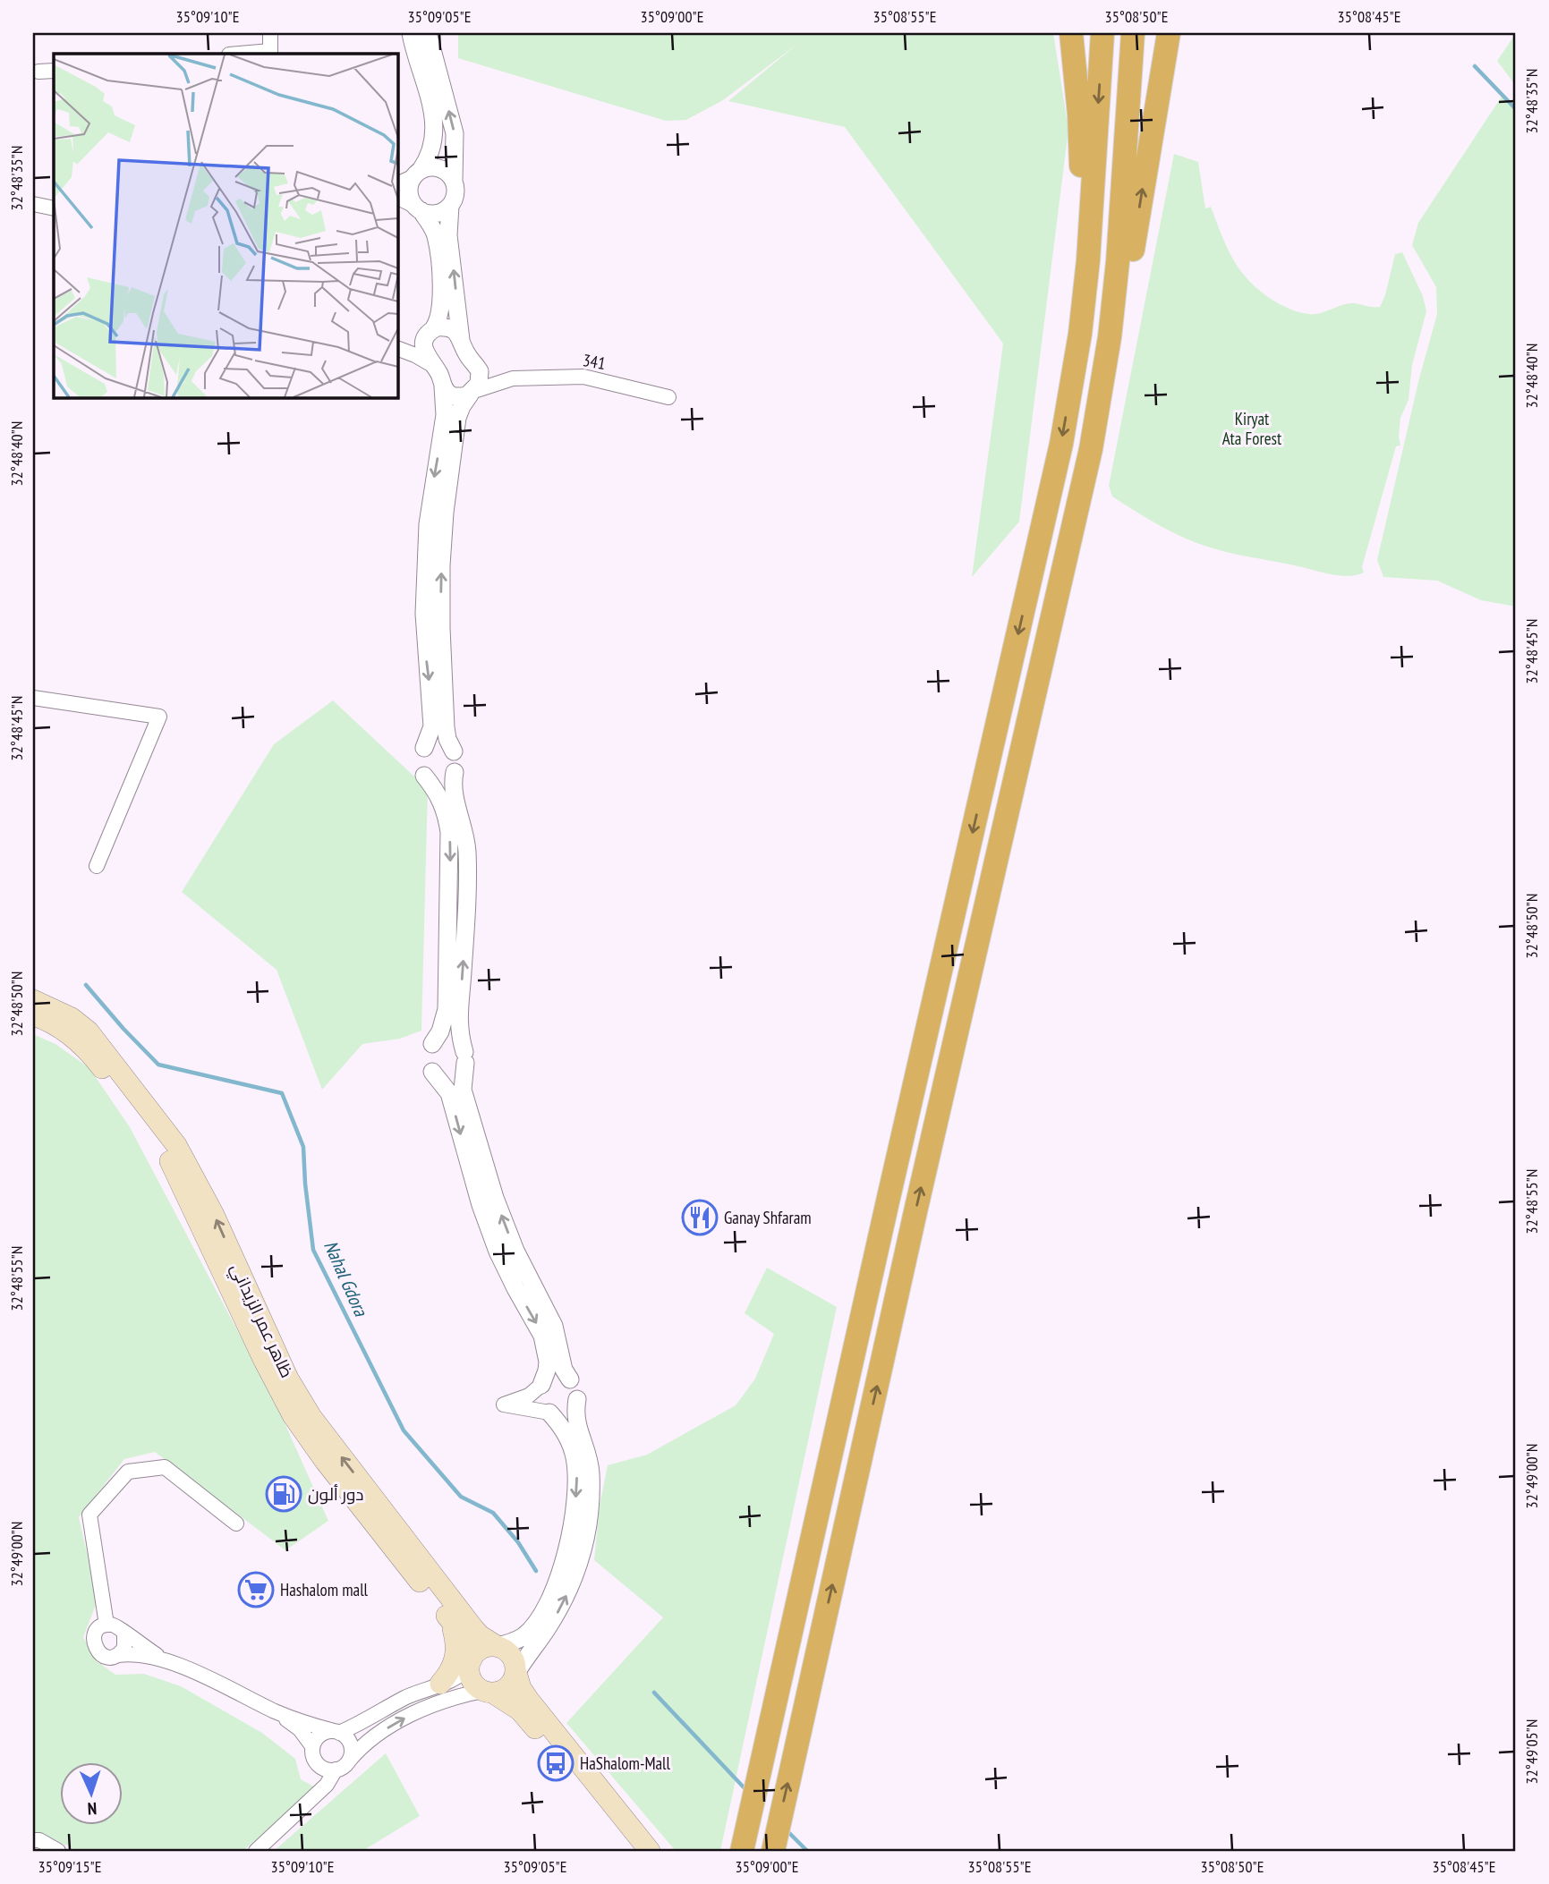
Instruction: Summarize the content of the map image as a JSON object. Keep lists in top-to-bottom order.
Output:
{
  "streets": {
    "main road": ["ظاهر عمر الزيداني"],
    "street": ["341"]
  },
  "water": ["Nahal Gdora"],
  "parks": ["Kiryat Ata Forest"],
  "places": {
    "restaurant": ["Ganay Shfaram"],
    "fuel station": ["دور ألون"],
    "supermarket": ["Hashalom mall"],
    "bus stop": ["HaShalom-Mall"]
  },
  "north": "bottom",
  "coordinates": [
    "35°09'10\"E",
    "35°09'05\"E",
    "35°09'00\"E",
    "35°08'55\"E",
    "35°08'50\"E",
    "35°08'45\"E",
    "32°48'35\"N",
    "32°48'40\"N",
    "32°48'45\"N",
    "32°48'50\"N",
    "32°48'55\"N",
    "32°49'00\"N",
    "32°49'05\"N",
    "35°09'15\"E"
  ]
}
